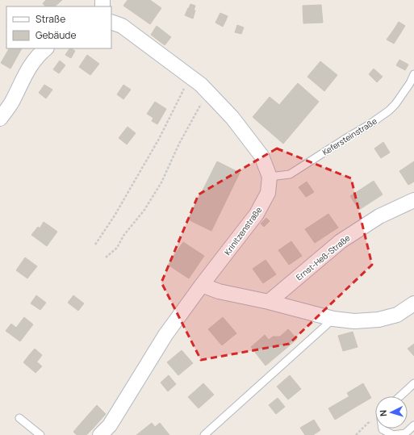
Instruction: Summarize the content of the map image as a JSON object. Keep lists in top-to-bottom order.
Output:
{
  "streets": {
    "street": ["Krinitzenstraße", "Ernst-Heß-Straße"],
    "lane": ["Kefersteinstraße"]
  },
  "crossings": [
    ["Kefersteinstraße", "Krinitzenstraße"]
  ],
  "legend": ["Straße", "Gebäude"],
  "north": "left"
}
